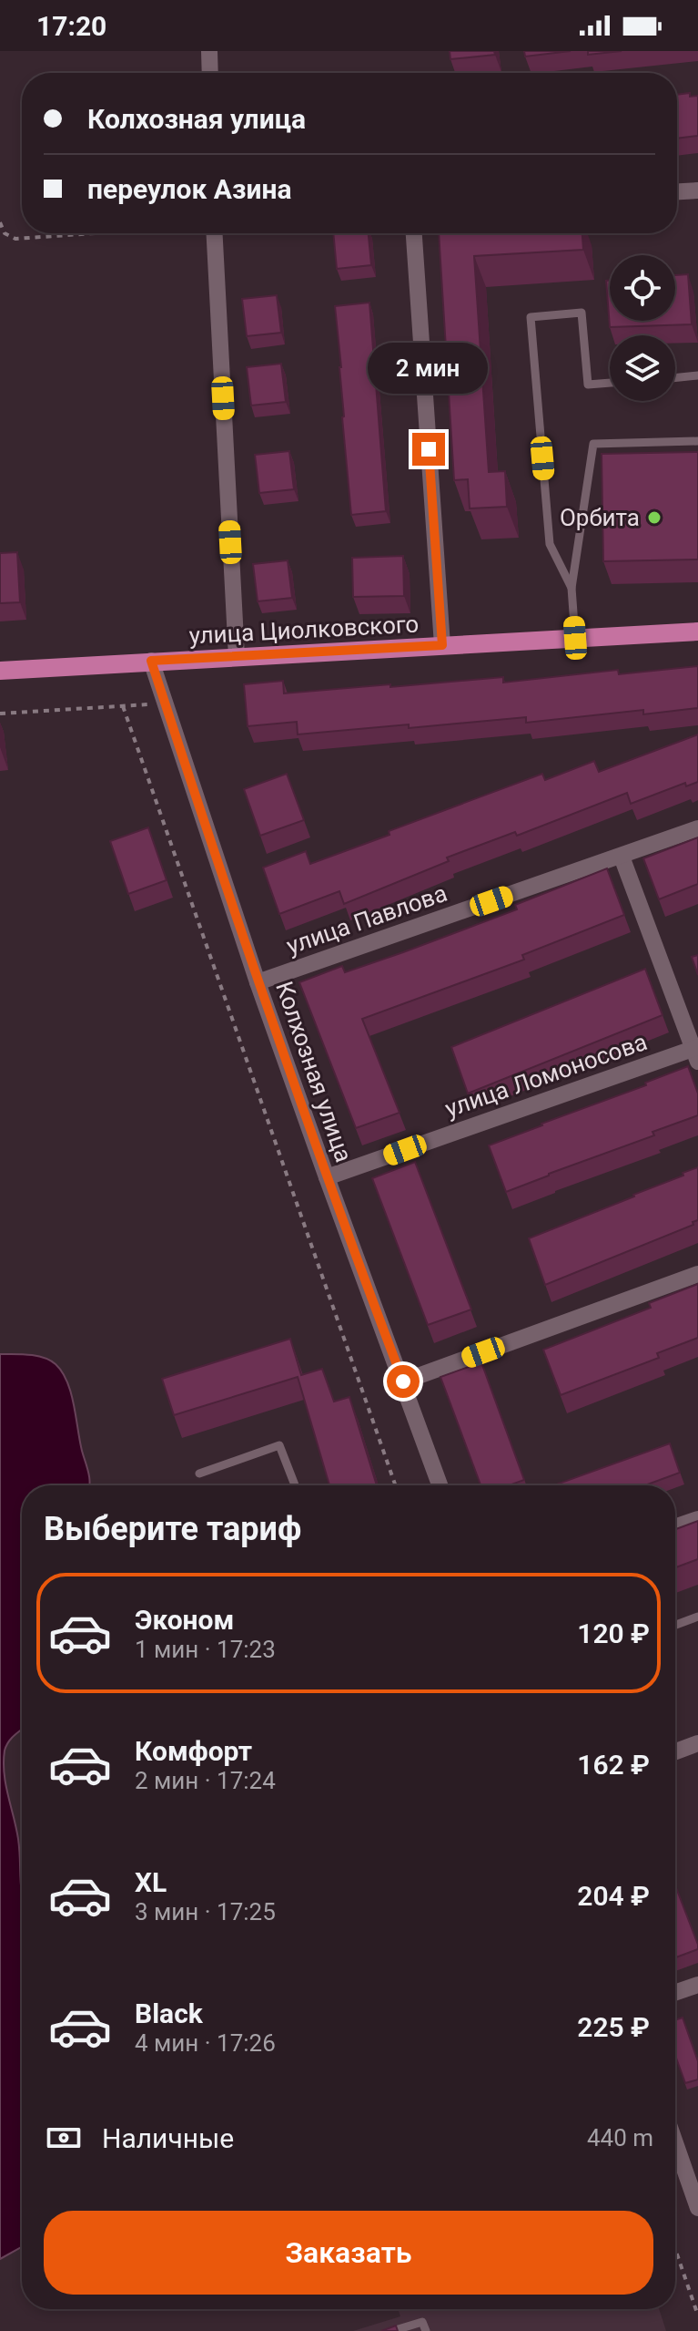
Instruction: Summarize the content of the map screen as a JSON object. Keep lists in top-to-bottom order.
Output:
{
  "streets": {
    "main road": ["улица Циолковского"],
    "street": ["улица Павлова", "Колхозная улица", "улица Ломоносова"]
  },
  "crossings": [
    ["улица Циолковского", "Колхозная улица"],
    ["улица Павлова", "Колхозная улица"],
    ["Колхозная улица", "улица Ломоносова"]
  ],
  "places": ["Орбита"],
  "page": {
    "status": "17:20",
    "banner": ["Колхозная улица", "переулок Азина"],
    "bubble": "2 мин",
    "heading": "Выберите тариф",
    "list": [
      {
        "name": "Эконом",
        "note": "1 мин · 17:23",
        "value": "120 ₽"
      },
      {
        "name": "Комфорт",
        "note": "2 мин · 17:24",
        "value": "162 ₽"
      },
      {
        "name": "XL",
        "note": "3 мин · 17:25",
        "value": "204 ₽"
      },
      {
        "name": "Black",
        "note": "4 мин · 17:26",
        "value": "225 ₽"
      }
    ],
    "pay": ["Наличные", "440 m"],
    "buttons": "Заказать"
  }
}
